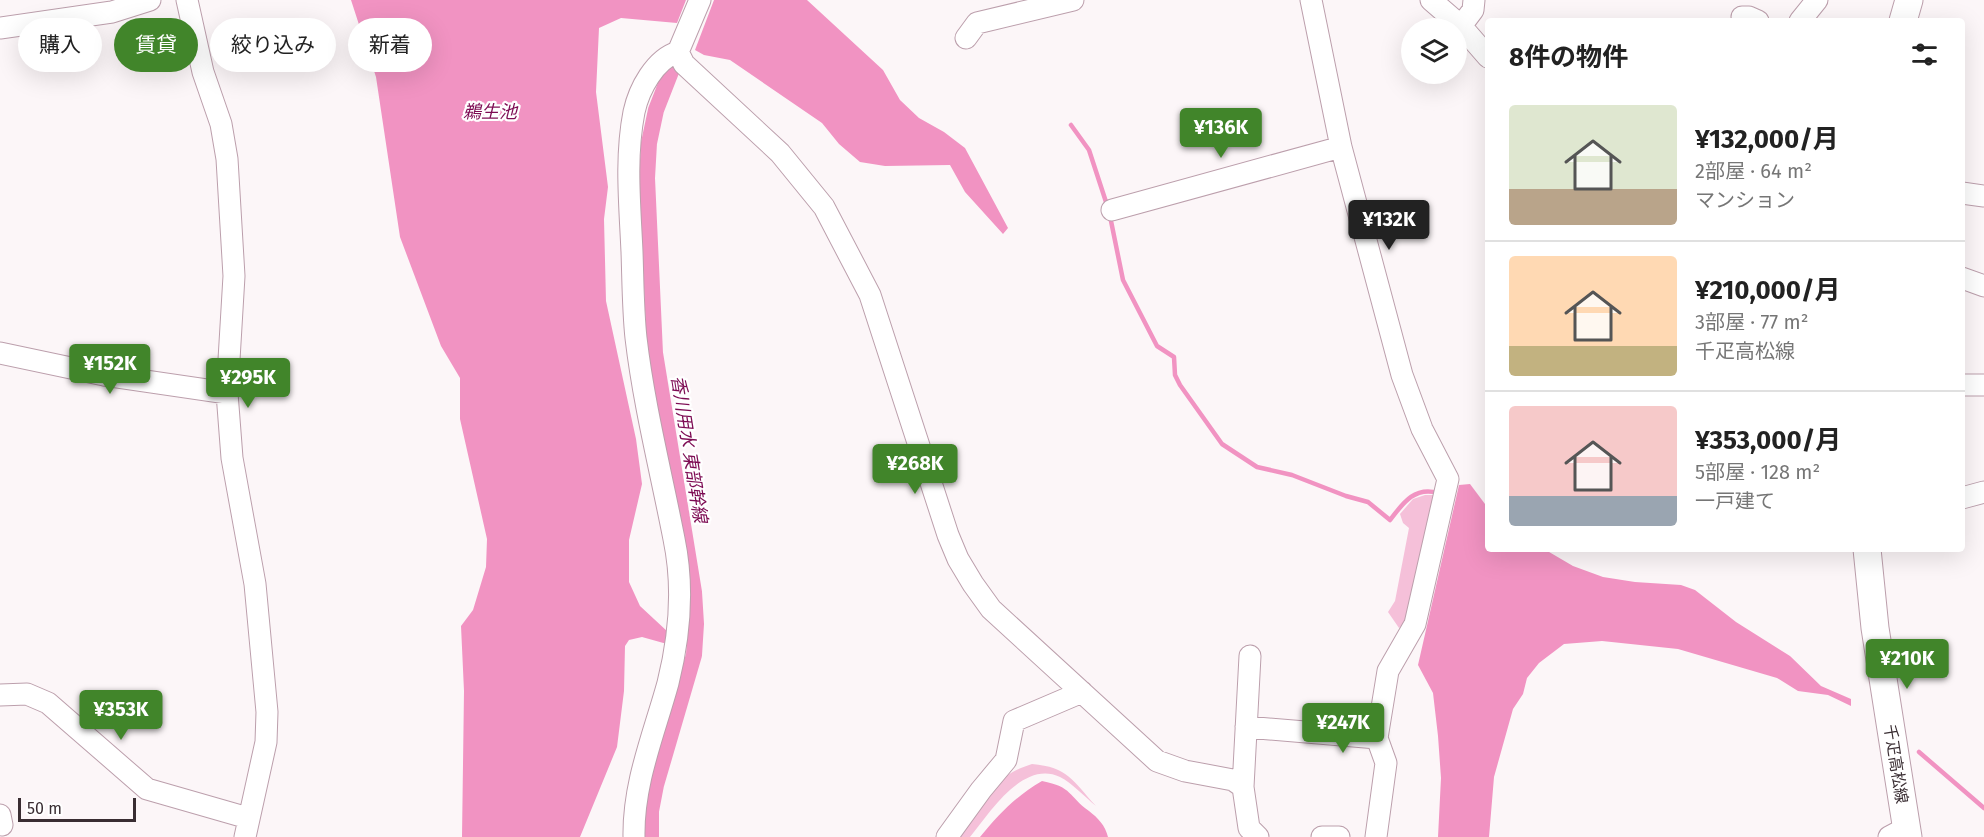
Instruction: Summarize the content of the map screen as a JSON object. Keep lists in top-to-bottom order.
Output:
{
  "streets": {
    "main road": ["千疋高松線"]
  },
  "water": ["鵜生池", "香川用水 東部幹線"],
  "scale_bar": "50 m",
  "page": {
    "chip": [
      "購入",
      "賃貸",
      "絞り込み",
      "新着"
    ],
    "heading": "8件の物件",
    "list": [
      {
        "name": "¥132,000/月",
        "note": "2部屋 · 64 m² · マンション"
      },
      {
        "name": "¥210,000/月",
        "note": "3部屋 · 77 m² · 千疋高松線"
      },
      {
        "name": "¥353,000/月",
        "note": "5部屋 · 128 m² · 一戸建て"
      }
    ],
    "price": [
      "¥136K",
      "¥132K",
      "¥152K",
      "¥295K",
      "¥268K",
      "¥210K",
      "¥353K",
      "¥247K"
    ],
    "scale": "50 m"
  }
}
